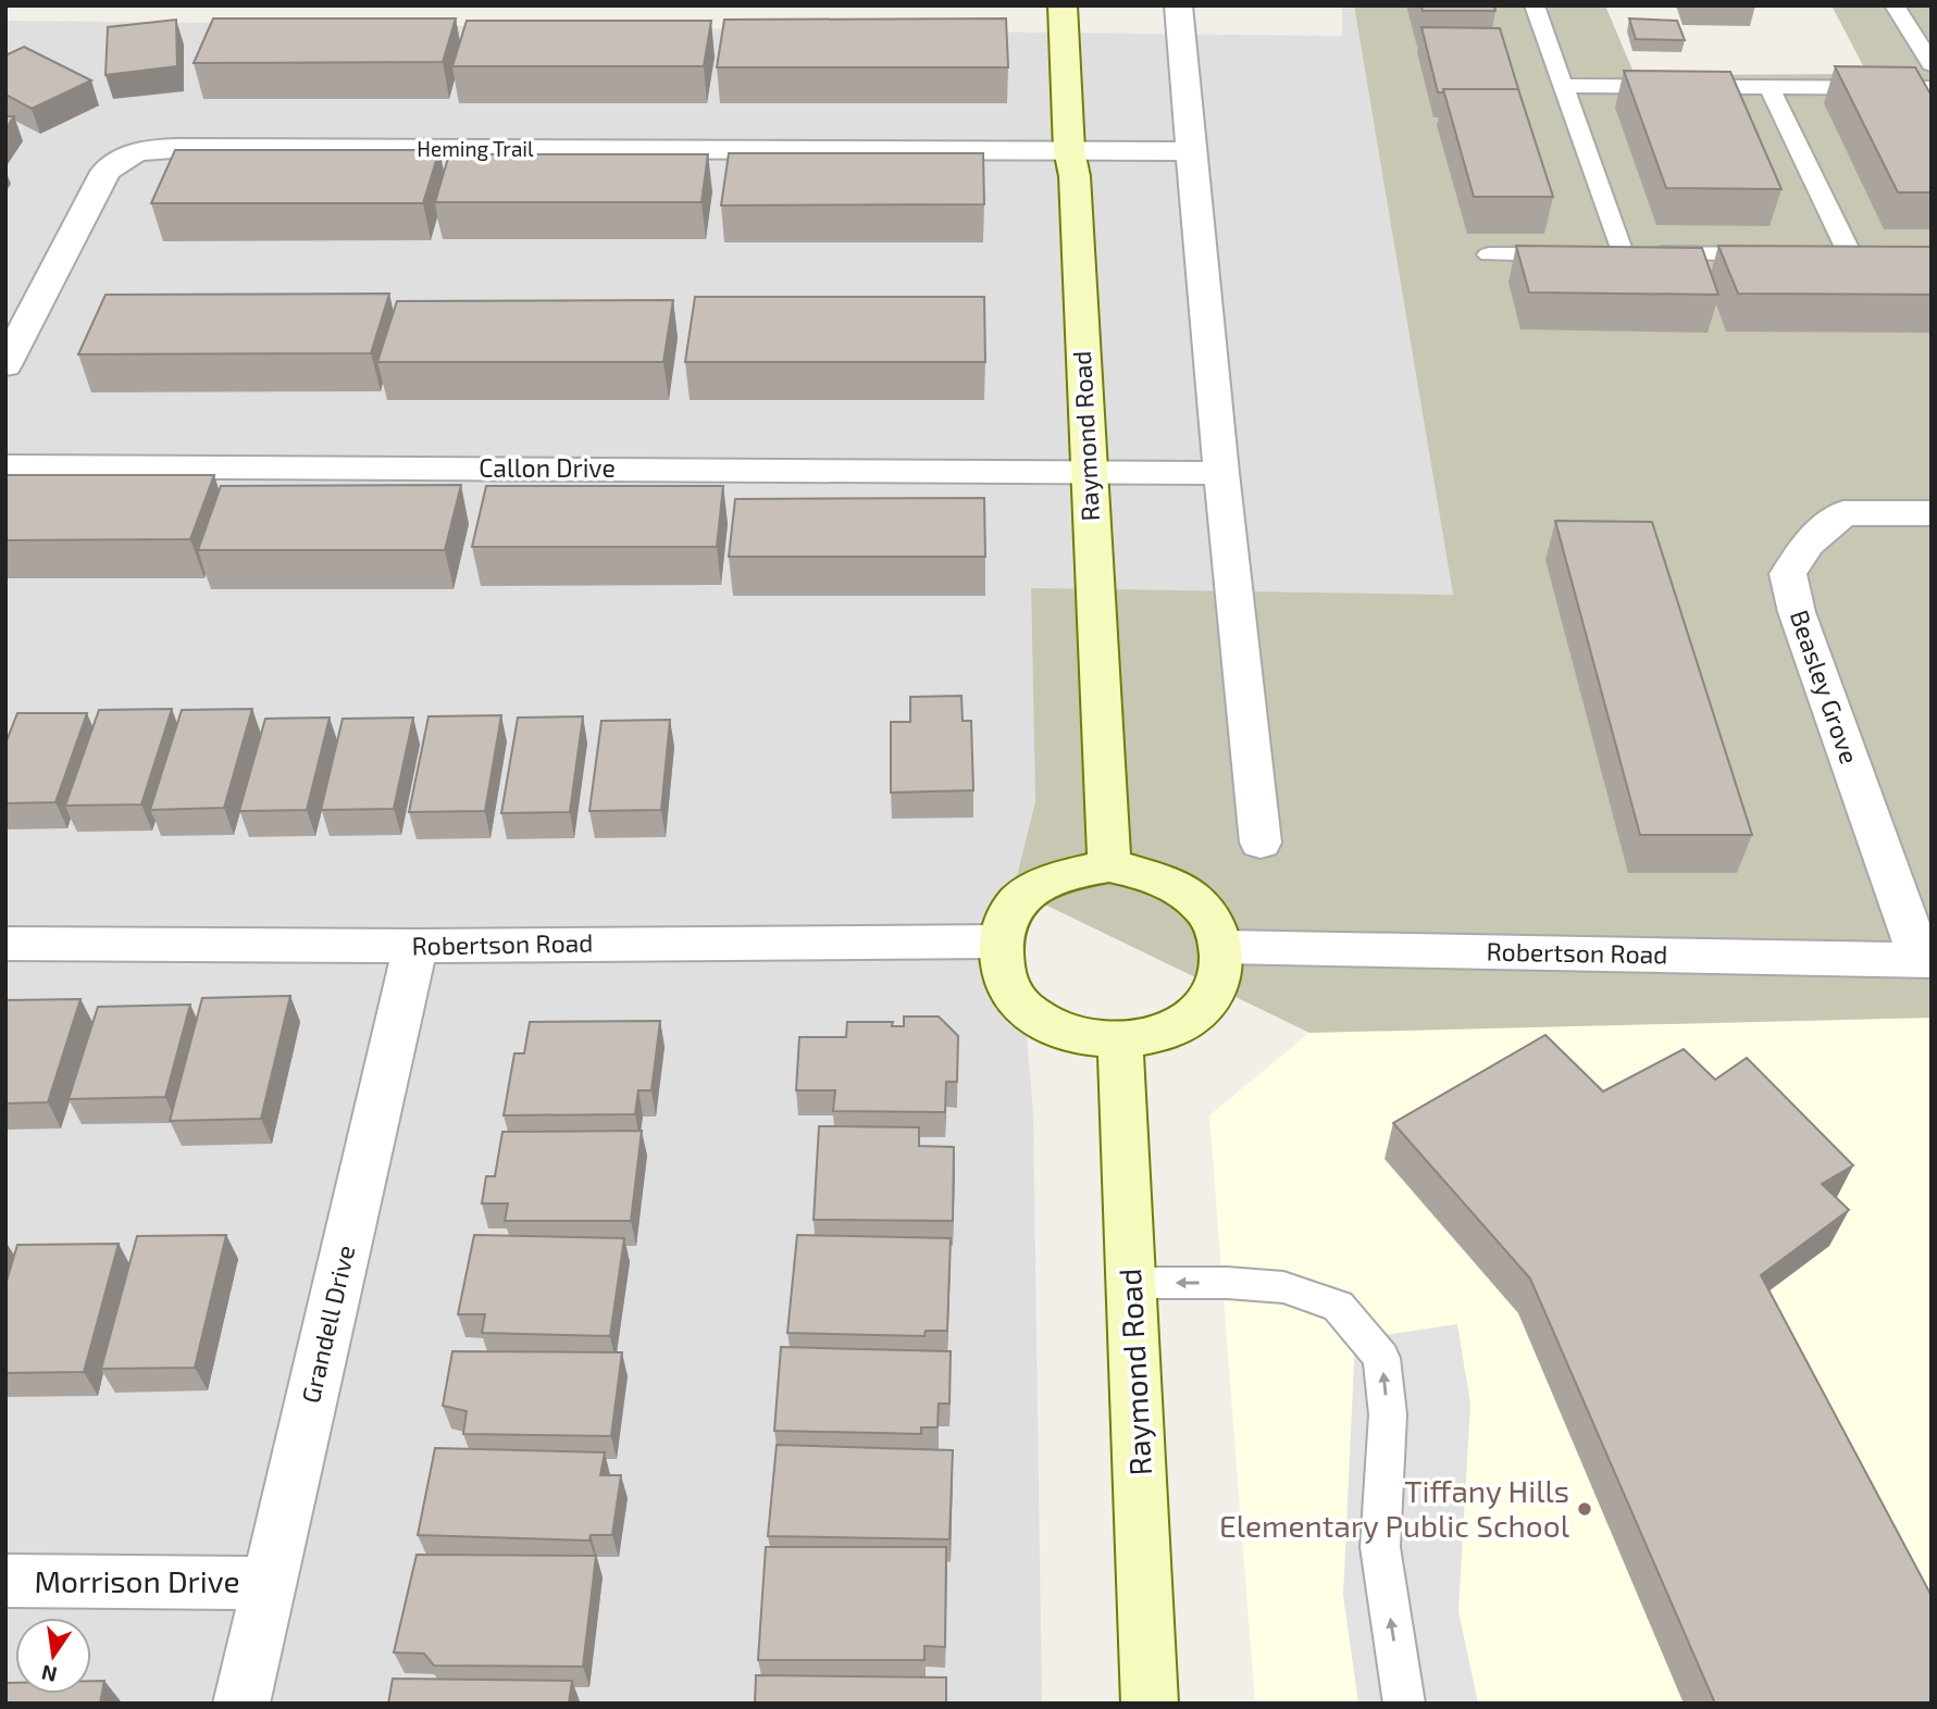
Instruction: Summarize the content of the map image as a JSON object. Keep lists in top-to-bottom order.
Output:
{
  "streets": {
    "street": [
      "Heming Trail",
      "Raymond Road",
      "Callon Drive",
      "Beasley Grove",
      "Robertson Road",
      "Grandell Drive",
      "Morrison Drive"
    ]
  },
  "crossings": [
    ["Heming Trail", "Raymond Road"],
    ["Raymond Road", "Callon Drive"],
    ["Raymond Road", "Robertson Road"],
    ["Beasley Grove", "Robertson Road"],
    ["Robertson Road", "Grandell Drive"],
    ["Grandell Drive", "Morrison Drive"]
  ],
  "places": ["Tiffany Hills Elementary Public School"],
  "north": "bottom"
}
